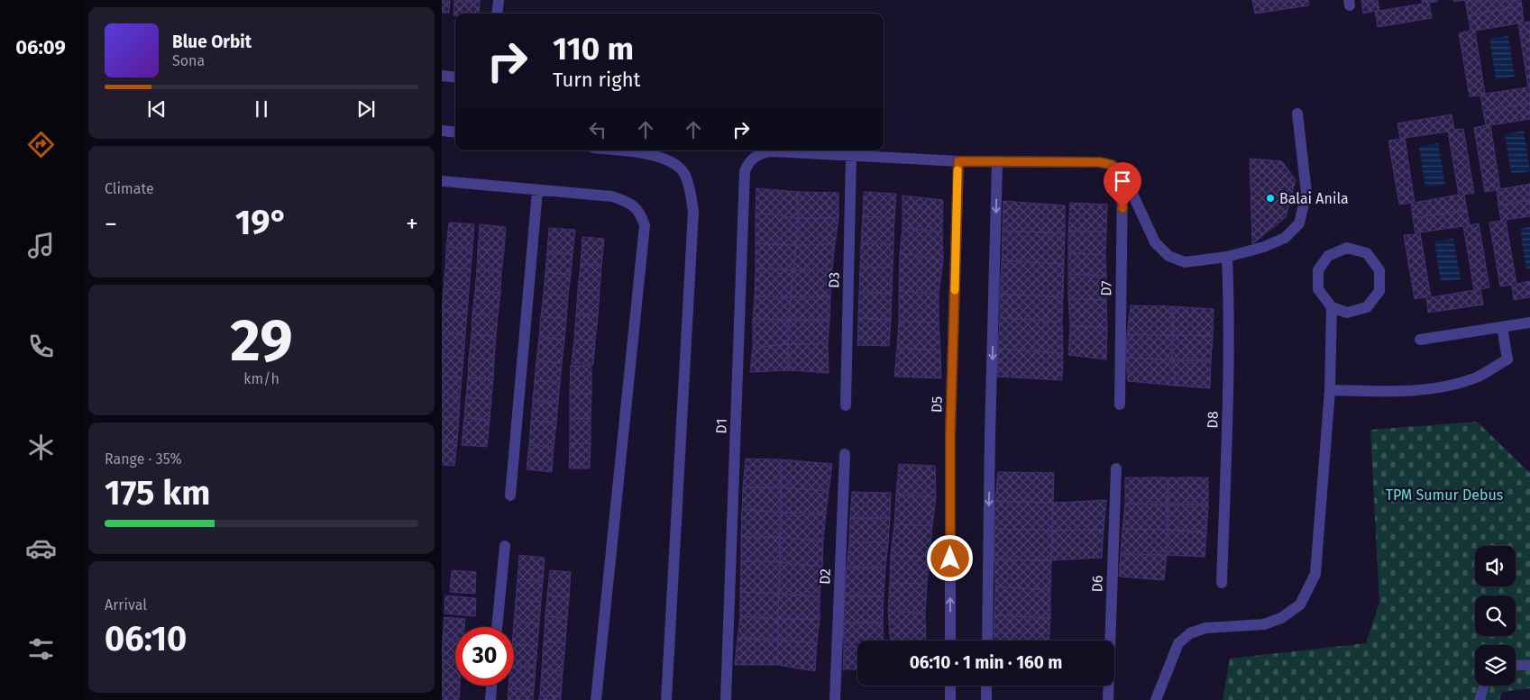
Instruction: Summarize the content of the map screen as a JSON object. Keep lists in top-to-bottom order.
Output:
{
  "streets": {
    "street": [
      "D3",
      "D7",
      "D5",
      "D8",
      "D1",
      "D2",
      "D6"
    ]
  },
  "crossings": [
    ["D3", "D1"]
  ],
  "parks": ["TPM Sumur Debus"],
  "places": ["Balai Anila"],
  "page": {
    "tabs": "06:09",
    "turn": ["110 m", "Turn right"],
    "song": ["Blue Orbit", "Sona"],
    "tile": [
      "Climate",
      ["29", "km/h"],
      ["Range · 35%", "175 km"],
      ["Arrival", "06:10"]
    ],
    "heat": ["−", "19°", "+"],
    "limit": "30",
    "trip": "06:10 · 1 min · 160 m"
  }
}
